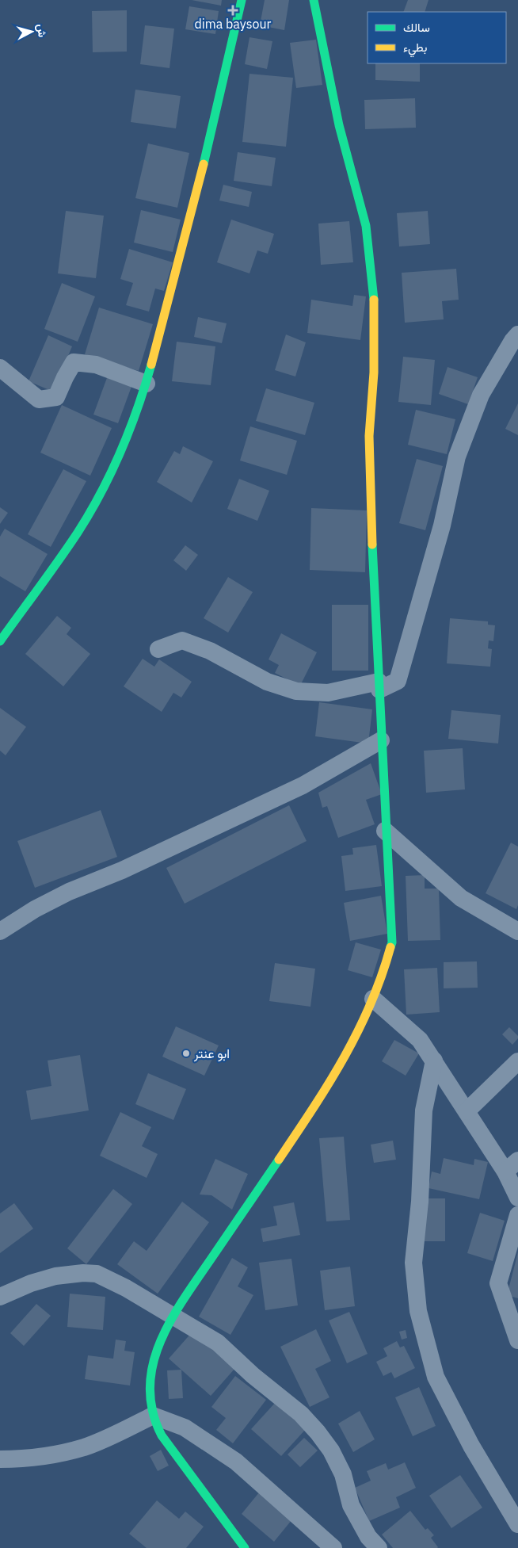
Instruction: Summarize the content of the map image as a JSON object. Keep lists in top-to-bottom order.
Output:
{
  "places": {
    "health": ["dima baysour"],
    "other": ["ابو عنتر"]
  },
  "legend": ["سالك", "بطيء"],
  "north": "right"
}
